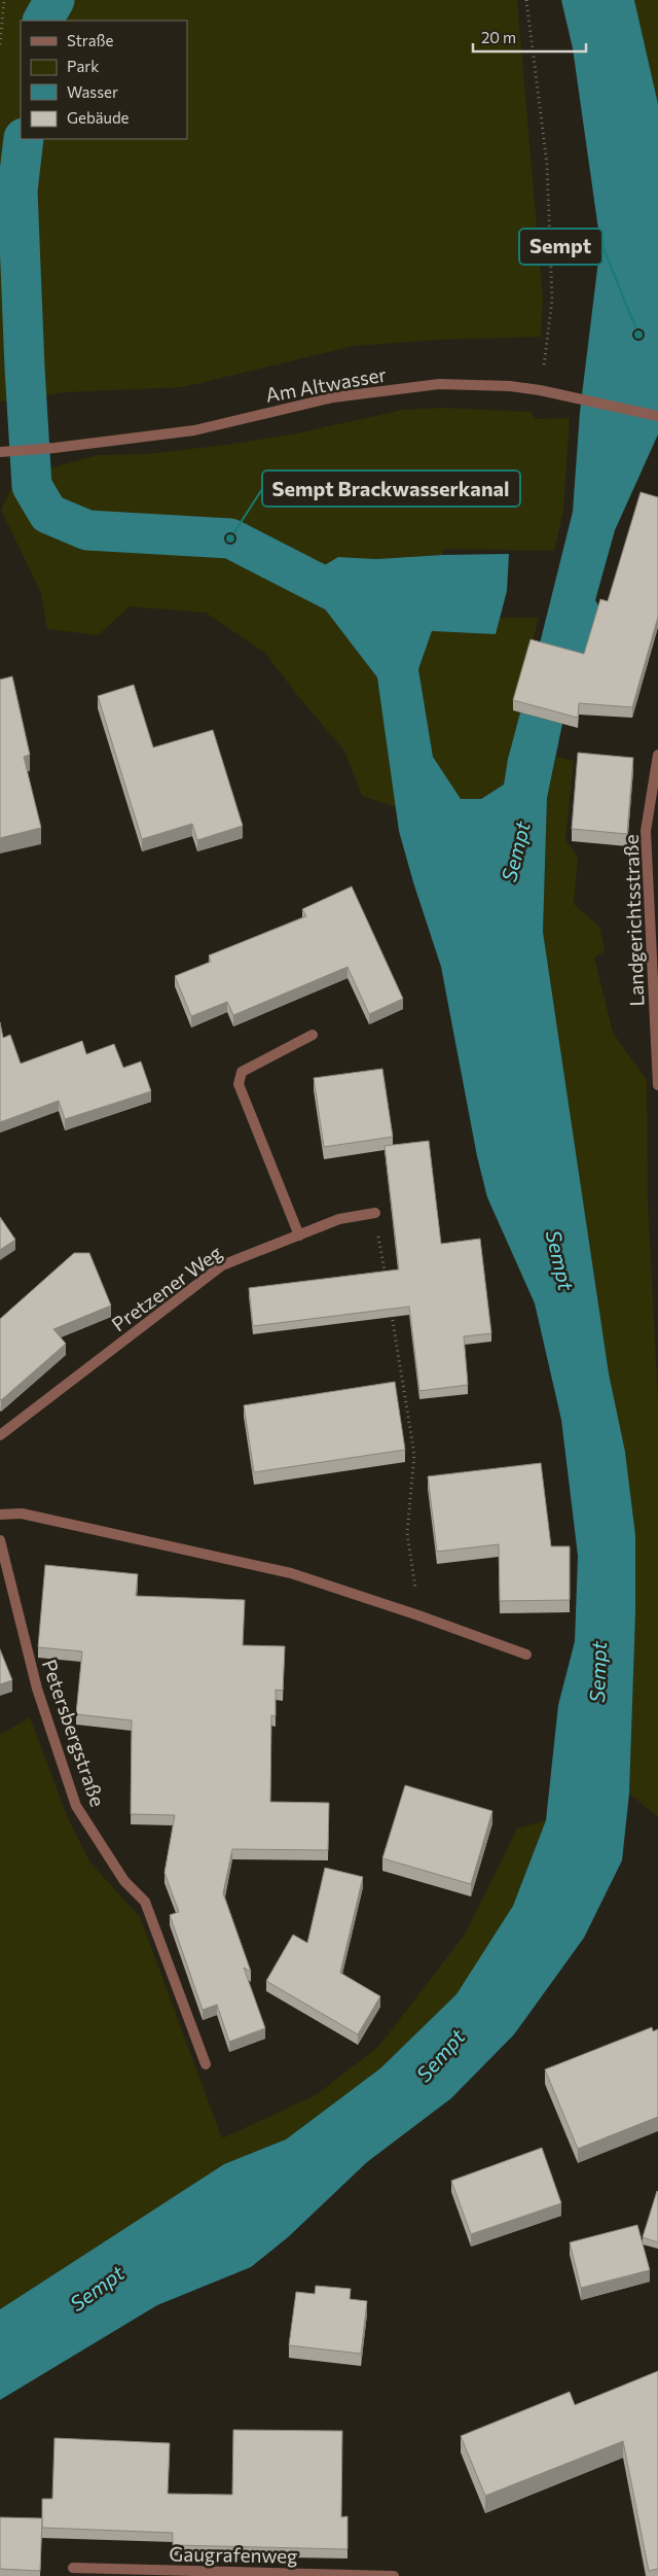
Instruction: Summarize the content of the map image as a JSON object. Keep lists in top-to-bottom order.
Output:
{
  "streets": {
    "street": [
      "Am Altwasser",
      "Landgerichtsstraße",
      "Pretzener Weg",
      "Petersbergstraße",
      "Gaugrafenweg"
    ]
  },
  "water": ["Sempt"],
  "places": ["Sempt", "Sempt Brackwasserkanal"],
  "legend": [
    "Straße",
    "Park",
    "Wasser",
    "Gebäude"
  ],
  "scale_bar": "20 m"
}
